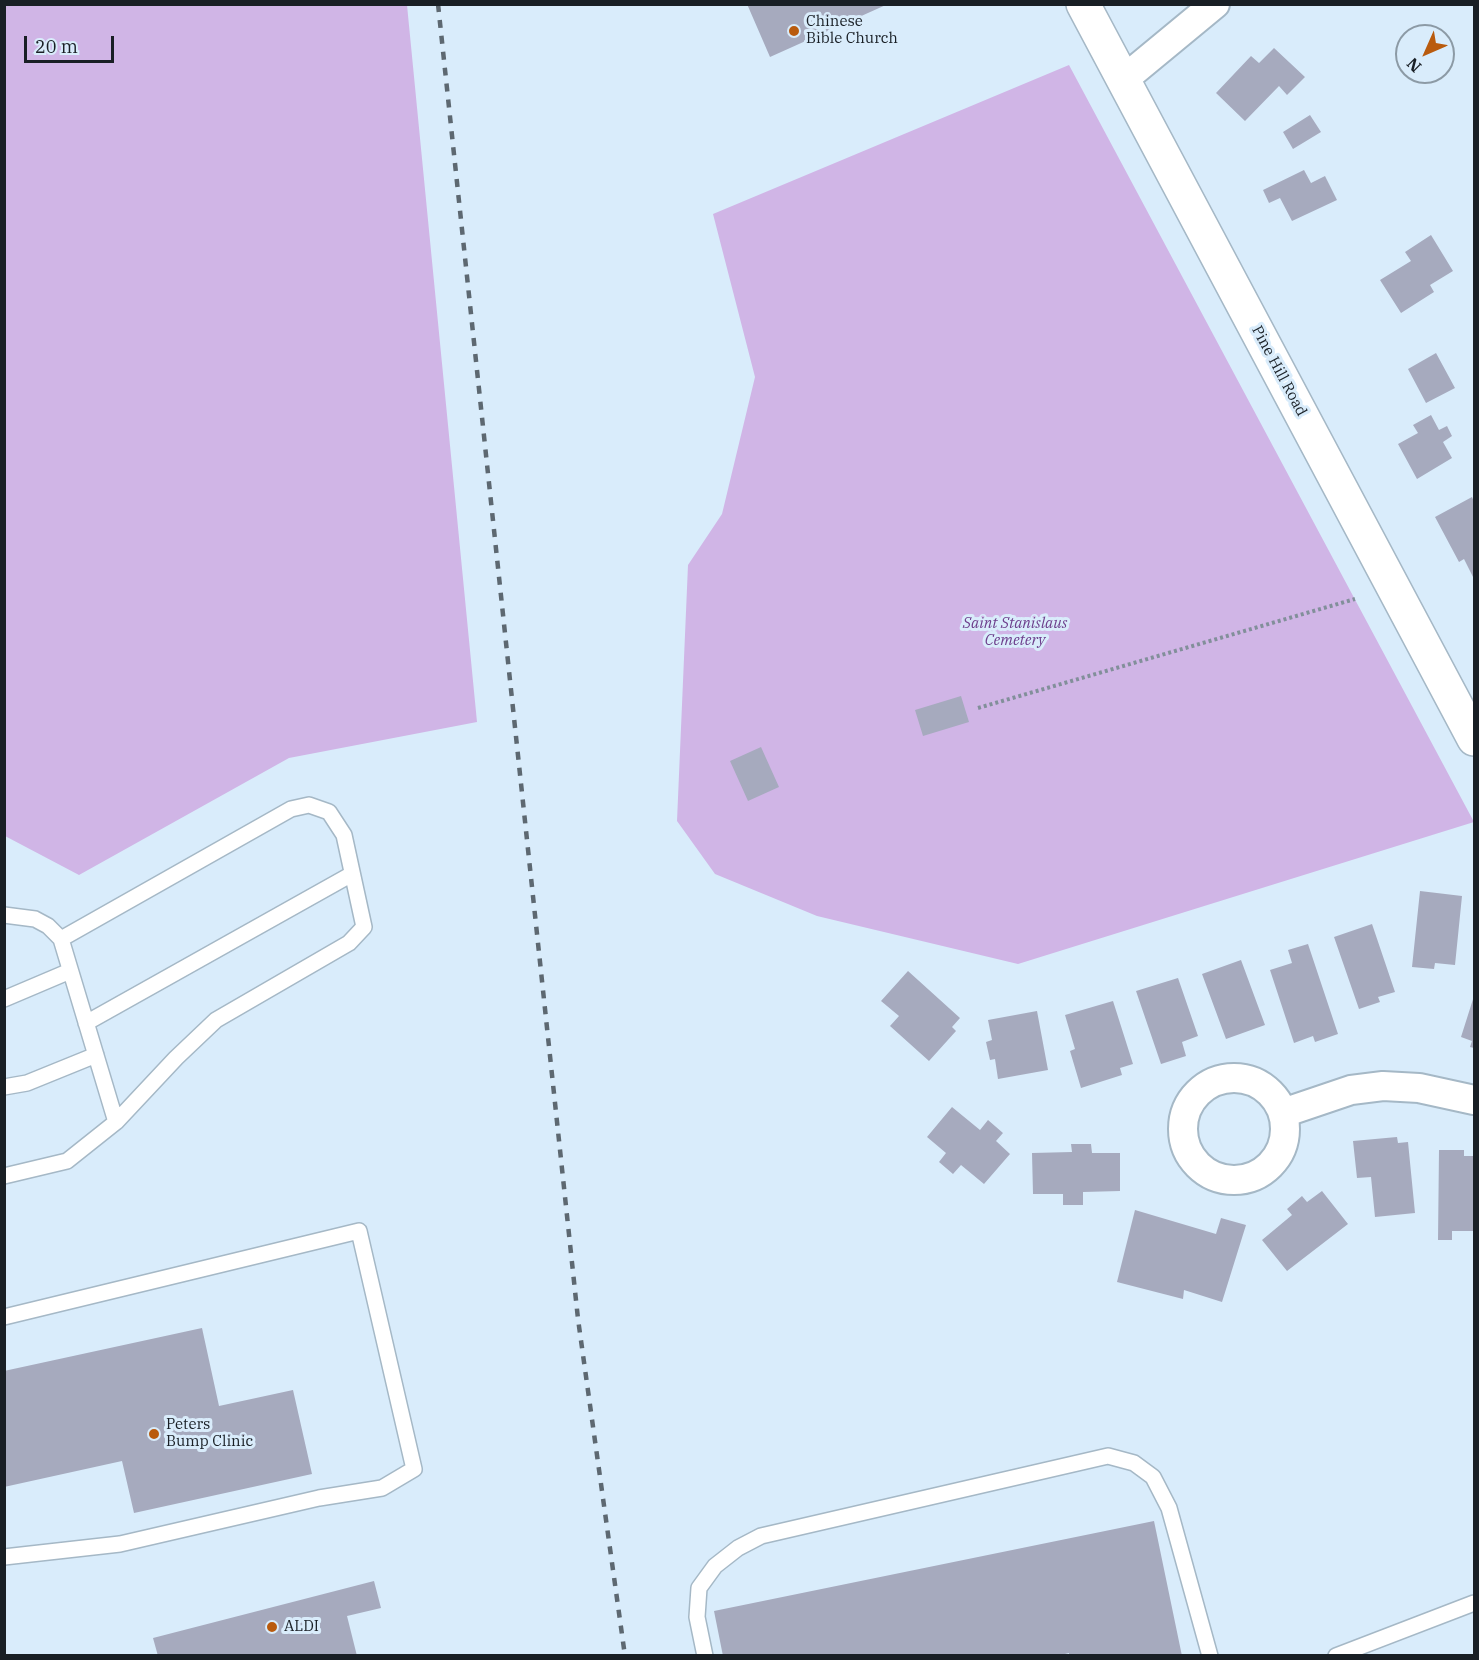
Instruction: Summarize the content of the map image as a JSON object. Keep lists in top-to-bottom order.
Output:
{
  "streets": {
    "street": ["Pine Hill Road"]
  },
  "parks": ["Saint Stanislaus Cemetery"],
  "places": ["Chinese Bible Church", "Peters Bump Clinic", "ALDI"],
  "scale_bar": "20 m",
  "north": "bottom left"
}
